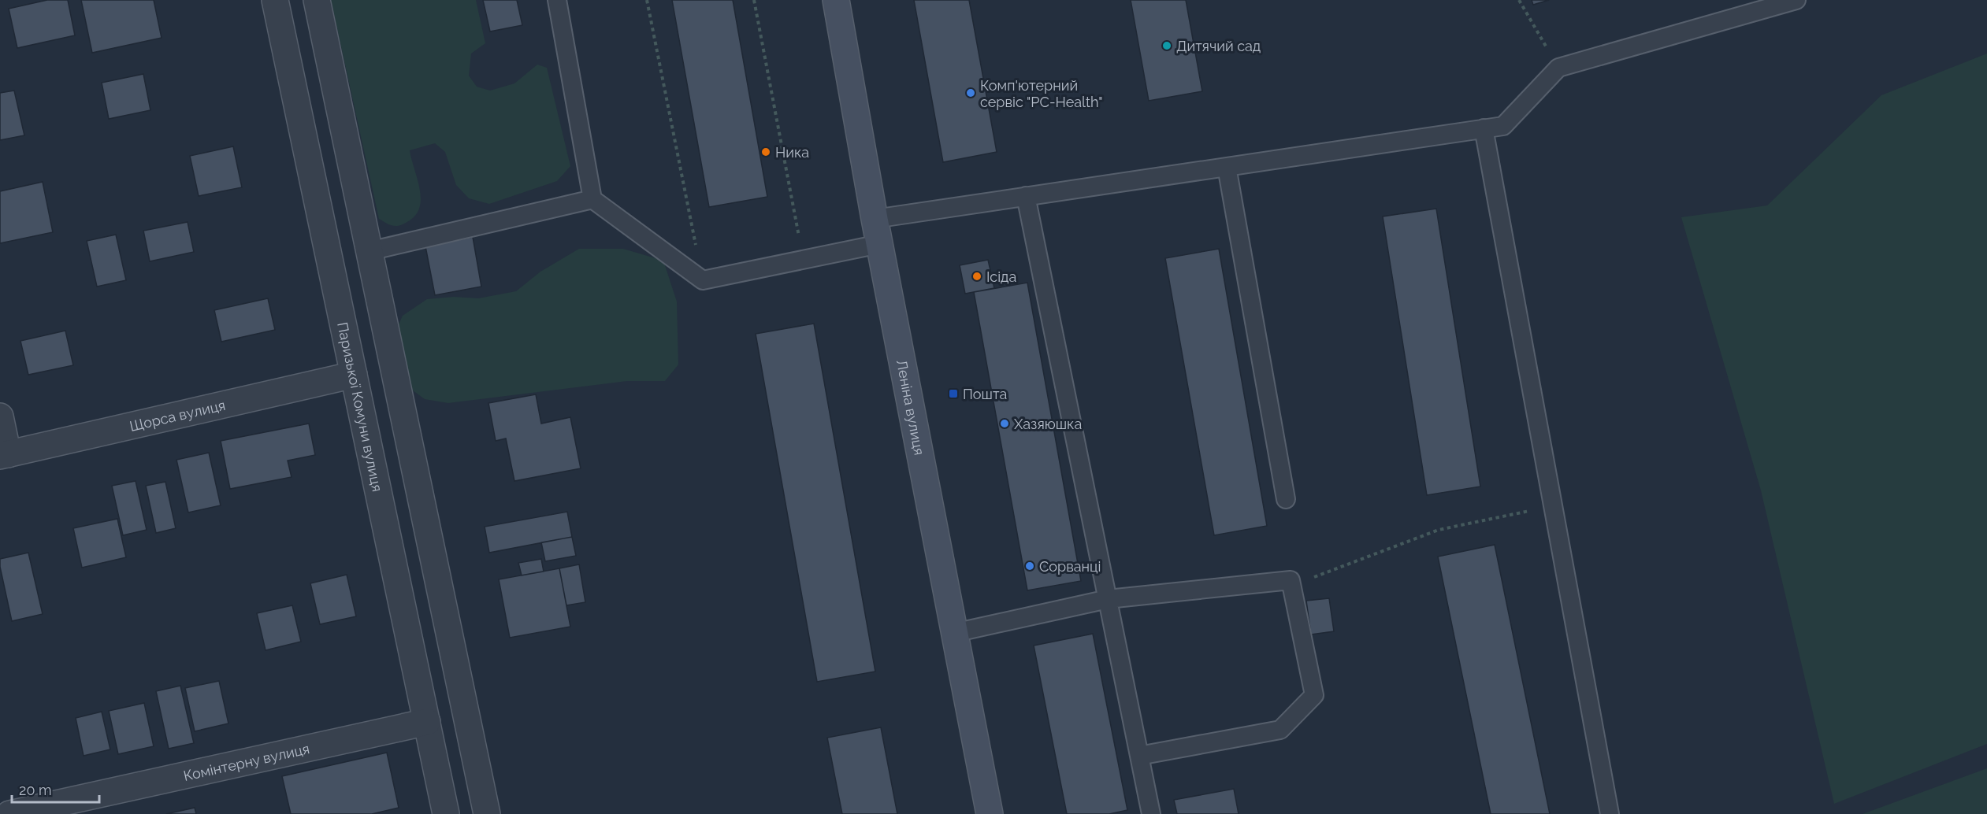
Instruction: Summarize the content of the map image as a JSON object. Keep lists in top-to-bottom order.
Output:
{
  "streets": {
    "main road": ["Леніна вулиця"],
    "street": ["Паризької Комуни вулиця", "Щорса вулиця", "Комінтерну вулиця"]
  },
  "crossings": [
    ["Паризької Комуни вулиця", "Щорса вулиця"],
    ["Паризької Комуни вулиця", "Комінтерну вулиця"]
  ],
  "places": {
    "other": [
      "Дитячий сад",
      "Комп'ютерний сервіс \"PC-Health\"",
      "Ника",
      "Ісіда",
      "Хазяюшка",
      "Сорванці"
    ],
    "transit": ["Пошта"]
  },
  "scale_bar": "20 m"
}
